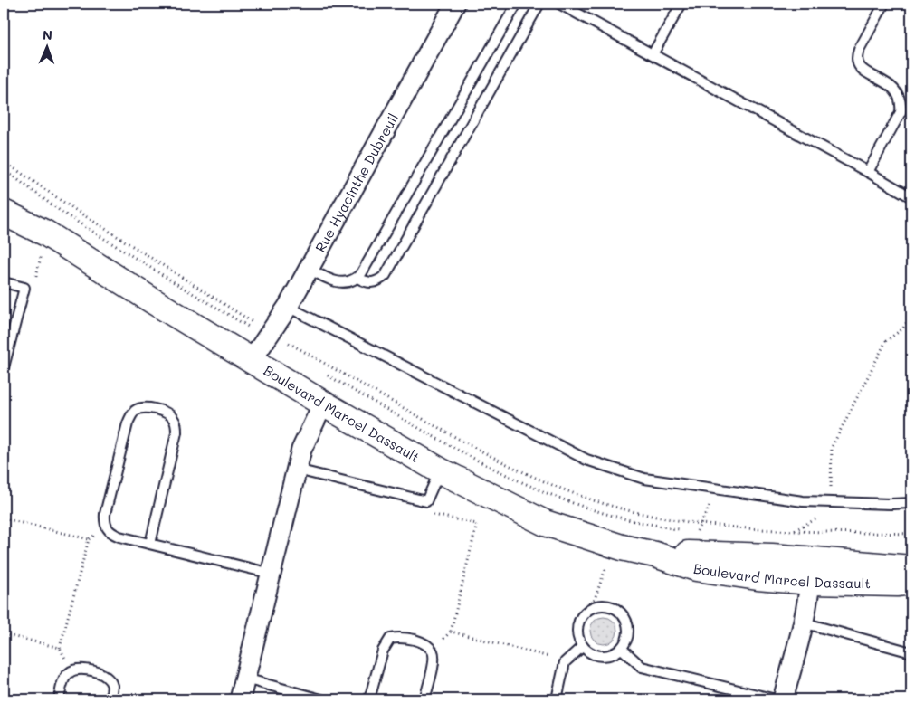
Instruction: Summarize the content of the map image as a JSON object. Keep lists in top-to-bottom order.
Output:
{
  "streets": {
    "main road": ["Boulevard Marcel Dassault"],
    "street": ["Rue Hyacinthe Dubreuil"]
  },
  "crossings": [
    ["Rue Hyacinthe Dubreuil", "Boulevard Marcel Dassault"]
  ],
  "north": "top"
}
